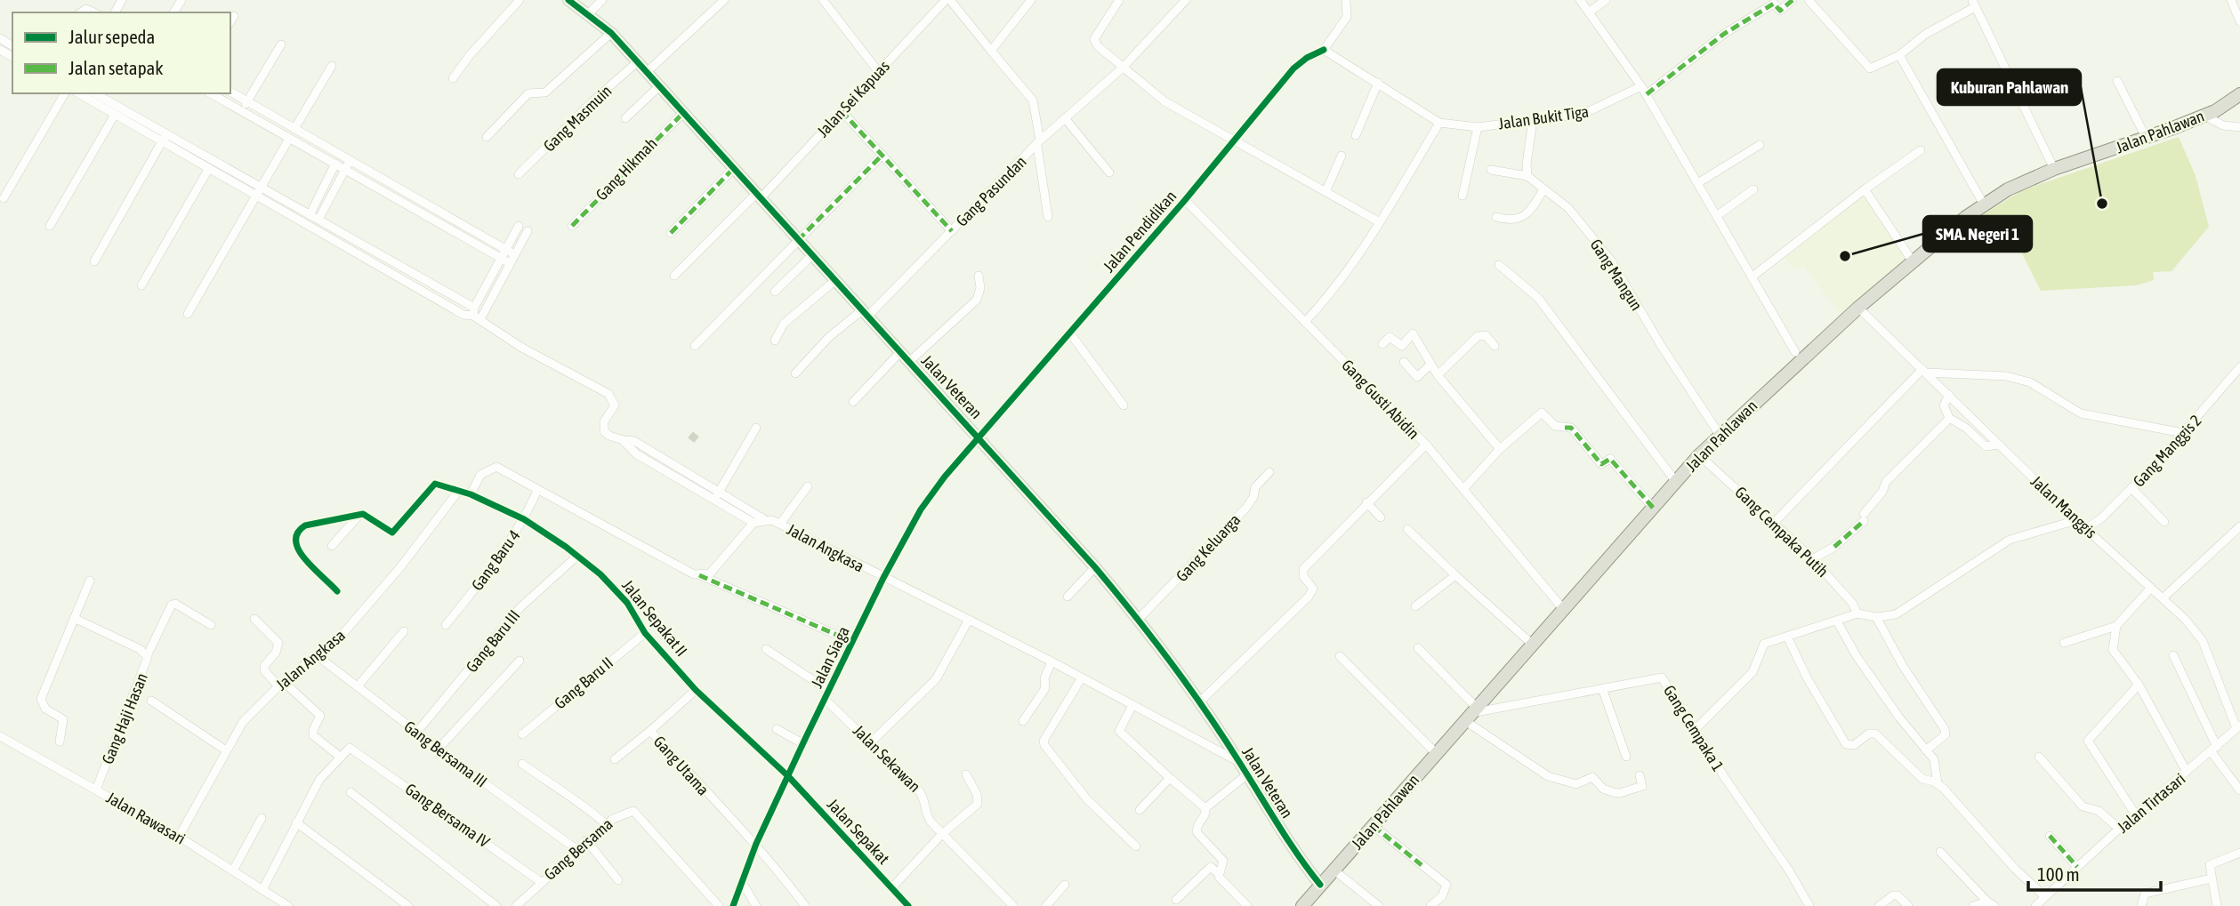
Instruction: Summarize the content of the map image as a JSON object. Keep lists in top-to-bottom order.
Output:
{
  "streets": {
    "main road": ["Jalan Pahlawan"],
    "street": [
      "Jalan Sei Kapuas",
      "Jalan Bukit Tiga",
      "Gang Masmuin",
      "Gang Hikmah",
      "Gang Pasundan",
      "Jalan Pendidikan",
      "Gang Mangun",
      "Jalan Veteran",
      "Gang Gusti Abidin",
      "Gang Manggis 2",
      "Jalan Manggis",
      "Gang Cempaka Putih",
      "Jalan Angkasa",
      "Gang Keluarga",
      "Gang Baru 4",
      "Jalan Sepakat II",
      "Gang Baru III",
      "Jalan Siaga",
      "Gang Baru II",
      "Gang Haji Hasan",
      "Gang Cempaka 1",
      "Gang Bersama III",
      "Jalan Sekawan",
      "Gang Utama",
      "Jalan Tirtasari",
      "Gang Bersama IV",
      "Jalan Rawasari",
      "Jalan Sepakat",
      "Gang Bersama"
    ]
  },
  "crossings": [
    ["Jalan Sei Kapuas", "Jalan Veteran"],
    ["Jalan Bukit Tiga", "Jalan Pendidikan"],
    ["Gang Masmuin", "Jalan Veteran"],
    ["Jalan Pahlawan", "Gang Mangun"],
    ["Jalan Pahlawan", "Jalan Veteran"],
    ["Jalan Pahlawan", "Gang Gusti Abidin"],
    ["Jalan Pahlawan", "Jalan Manggis"],
    ["Jalan Pahlawan", "Gang Cempaka Putih"],
    ["Jalan Pahlawan", "Gang Cempaka 1"],
    ["Gang Hikmah", "Jalan Veteran"],
    ["Gang Pasundan", "Jalan Veteran"],
    ["Jalan Pendidikan", "Jalan Veteran"],
    ["Jalan Pendidikan", "Gang Gusti Abidin"],
    ["Jalan Pendidikan", "Jalan Siaga"],
    ["Jalan Veteran", "Jalan Angkasa"],
    ["Jalan Veteran", "Gang Keluarga"],
    ["Jalan Veteran", "Jalan Siaga"],
    ["Gang Manggis 2", "Jalan Manggis"],
    ["Jalan Manggis", "Jalan Tirtasari"],
    ["Jalan Angkasa", "Jalan Sepakat II"],
    ["Jalan Angkasa", "Jalan Siaga"],
    ["Jalan Angkasa", "Gang Bersama III"],
    ["Jalan Angkasa", "Jalan Rawasari"],
    ["Gang Baru 4", "Jalan Sepakat II"],
    ["Jalan Sepakat II", "Gang Baru III"],
    ["Jalan Sepakat II", "Jalan Siaga"],
    ["Jalan Sepakat II", "Gang Baru II"],
    ["Jalan Sepakat II", "Gang Utama"],
    ["Jalan Sepakat II", "Jalan Sepakat"],
    ["Gang Baru III", "Gang Bersama III"],
    ["Jalan Siaga", "Jalan Sekawan"],
    ["Jalan Siaga", "Gang Utama"],
    ["Jalan Siaga", "Jalan Sepakat"],
    ["Gang Haji Hasan", "Jalan Rawasari"],
    ["Gang Bersama III", "Gang Bersama"],
    ["Gang Bersama IV", "Gang Bersama"]
  ],
  "places": ["Kuburan Pahlawan", "SMA. Negeri 1"],
  "legend": ["Jalur sepeda", "Jalan setapak"],
  "scale_bar": "100 m"
}
